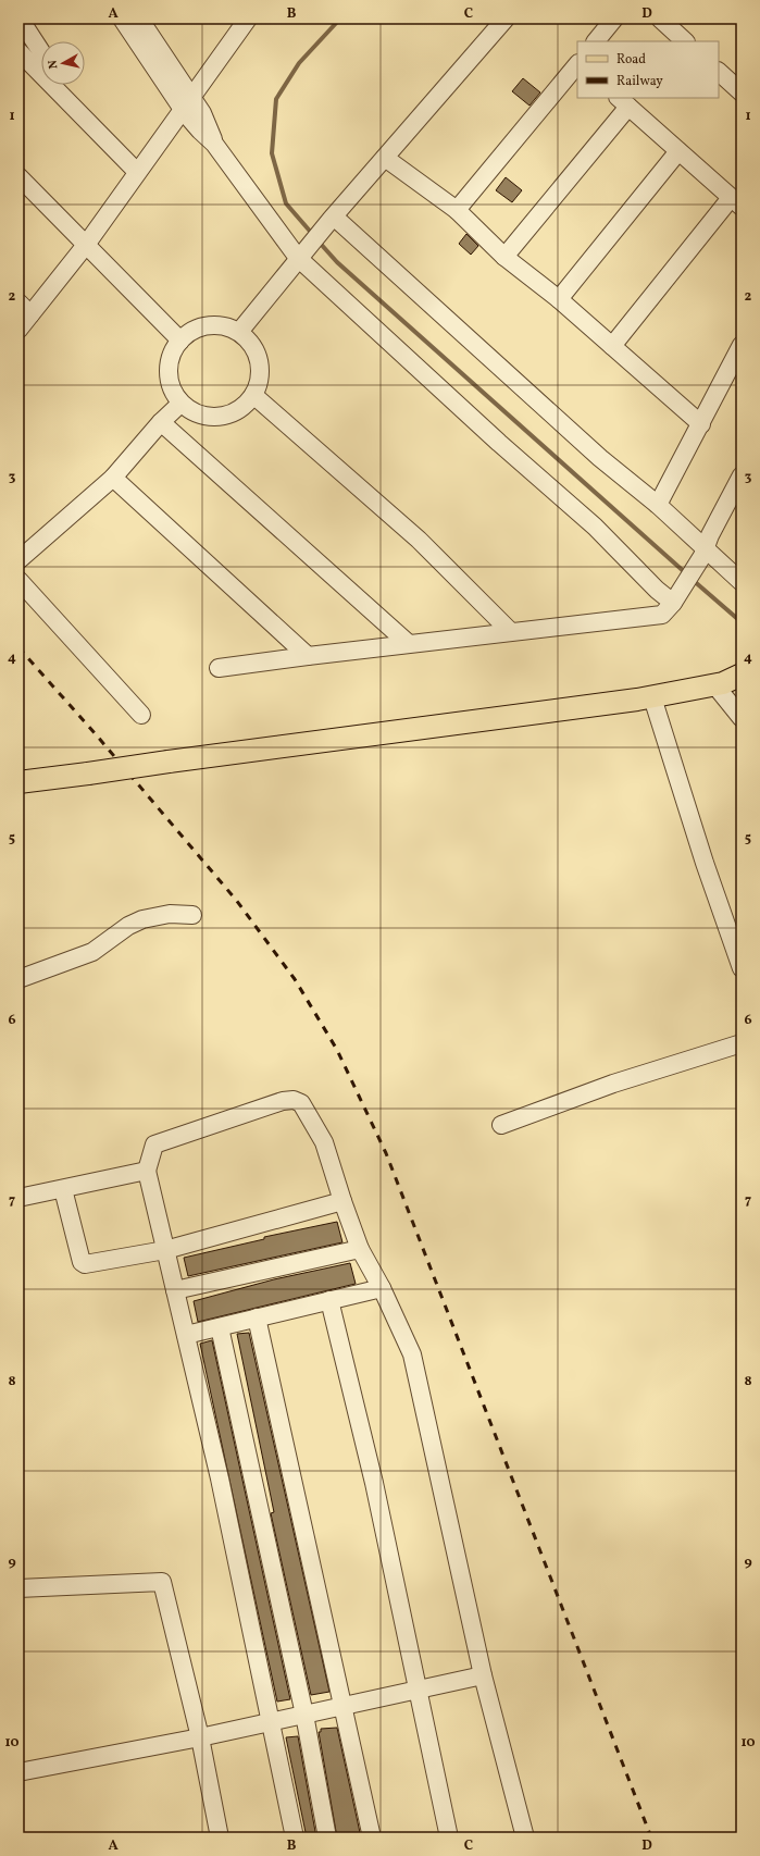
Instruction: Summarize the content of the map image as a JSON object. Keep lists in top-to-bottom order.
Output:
{
  "legend": ["Road", "Railway"],
  "north": "left",
  "grid": {
    "columns": [
      "A",
      "B",
      "C",
      "D"
    ],
    "rows": [
      "1",
      "2",
      "3",
      "4",
      "5",
      "6",
      "7",
      "8",
      "9",
      "10"
    ]
  }
}
